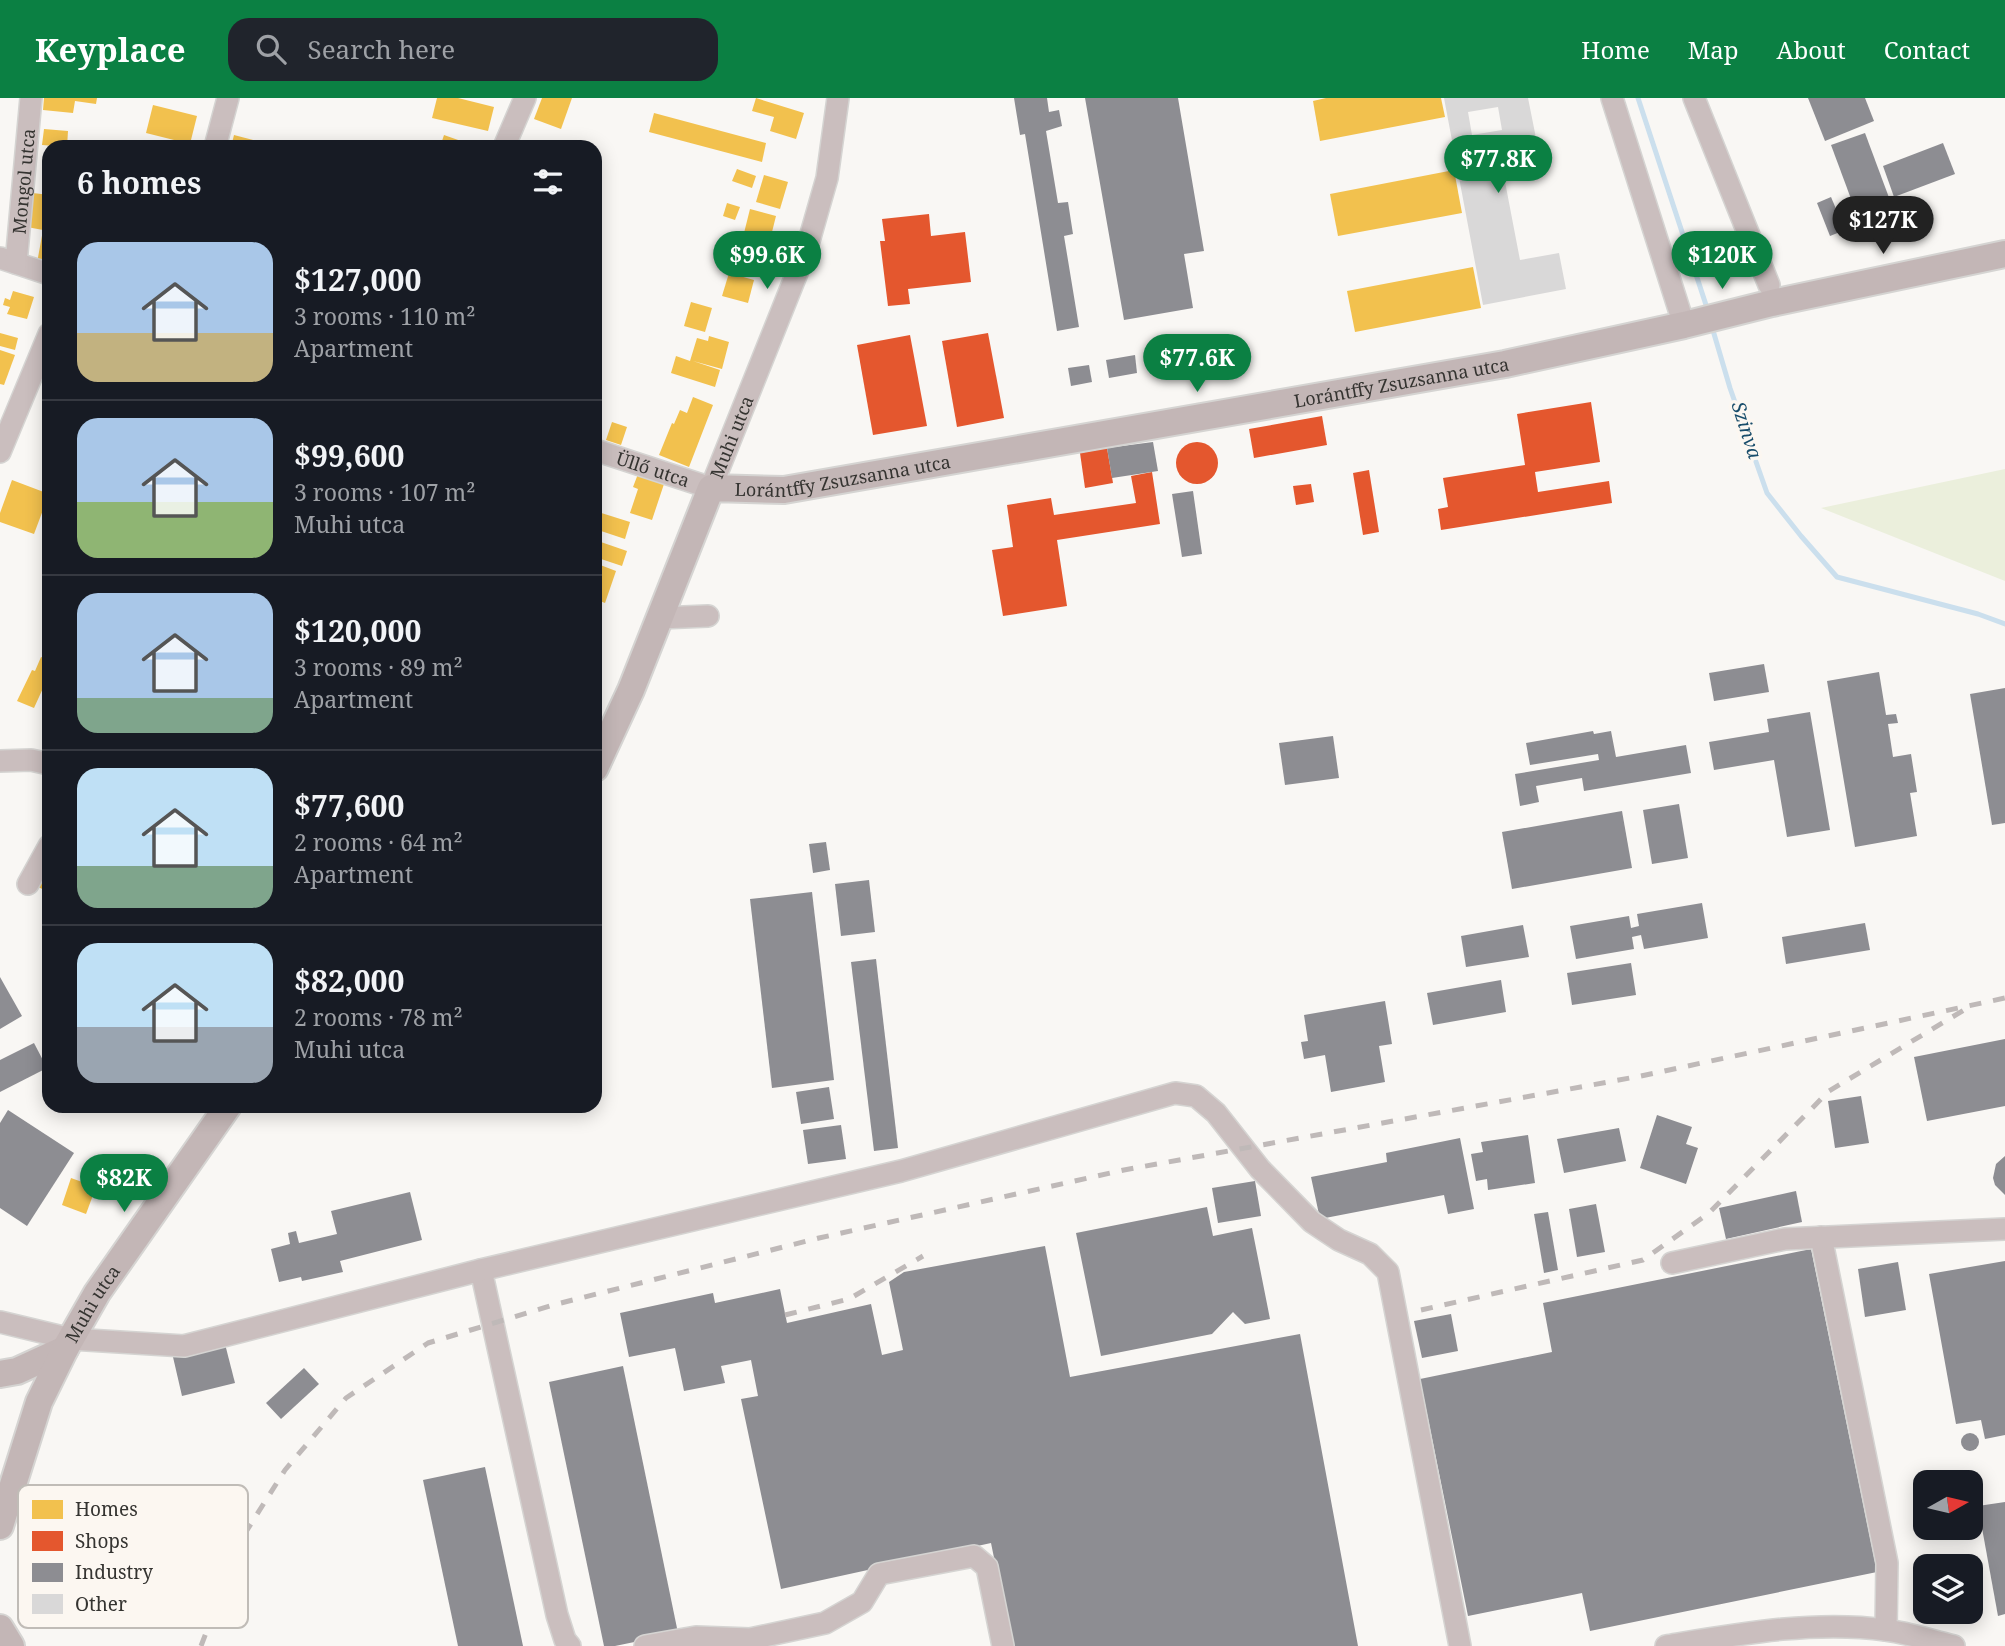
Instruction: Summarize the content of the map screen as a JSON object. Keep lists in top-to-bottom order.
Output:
{
  "streets": {
    "main road": ["Lorántffy Zsuzsanna utca", "Muhi utca"],
    "street": ["Mongol utca", "Üllő utca"]
  },
  "crossings": [
    ["Lorántffy Zsuzsanna utca", "Muhi utca"],
    ["Lorántffy Zsuzsanna utca", "Üllő utca"],
    ["Muhi utca", "Üllő utca"]
  ],
  "water": ["Szinva"],
  "legend": [
    "Homes",
    "Shops",
    "Industry",
    "Other"
  ],
  "north": "right",
  "page": {
    "header": "Keyplace",
    "search": "Search here",
    "nav": [
      "Home",
      "Map",
      "About",
      "Contact"
    ],
    "price": [
      "$77.8K",
      "$127K",
      "$99.6K",
      "$120K",
      "$77.6K",
      "$82K"
    ],
    "heading": "6 homes",
    "list": [
      {
        "name": "$127,000",
        "note": "3 rooms · 110 m² · Apartment"
      },
      {
        "name": "$99,600",
        "note": "3 rooms · 107 m² · Muhi utca"
      },
      {
        "name": "$120,000",
        "note": "3 rooms · 89 m² · Apartment"
      },
      {
        "name": "$77,600",
        "note": "2 rooms · 64 m² · Apartment"
      },
      {
        "name": "$82,000",
        "note": "2 rooms · 78 m² · Muhi utca"
      }
    ]
  }
}
